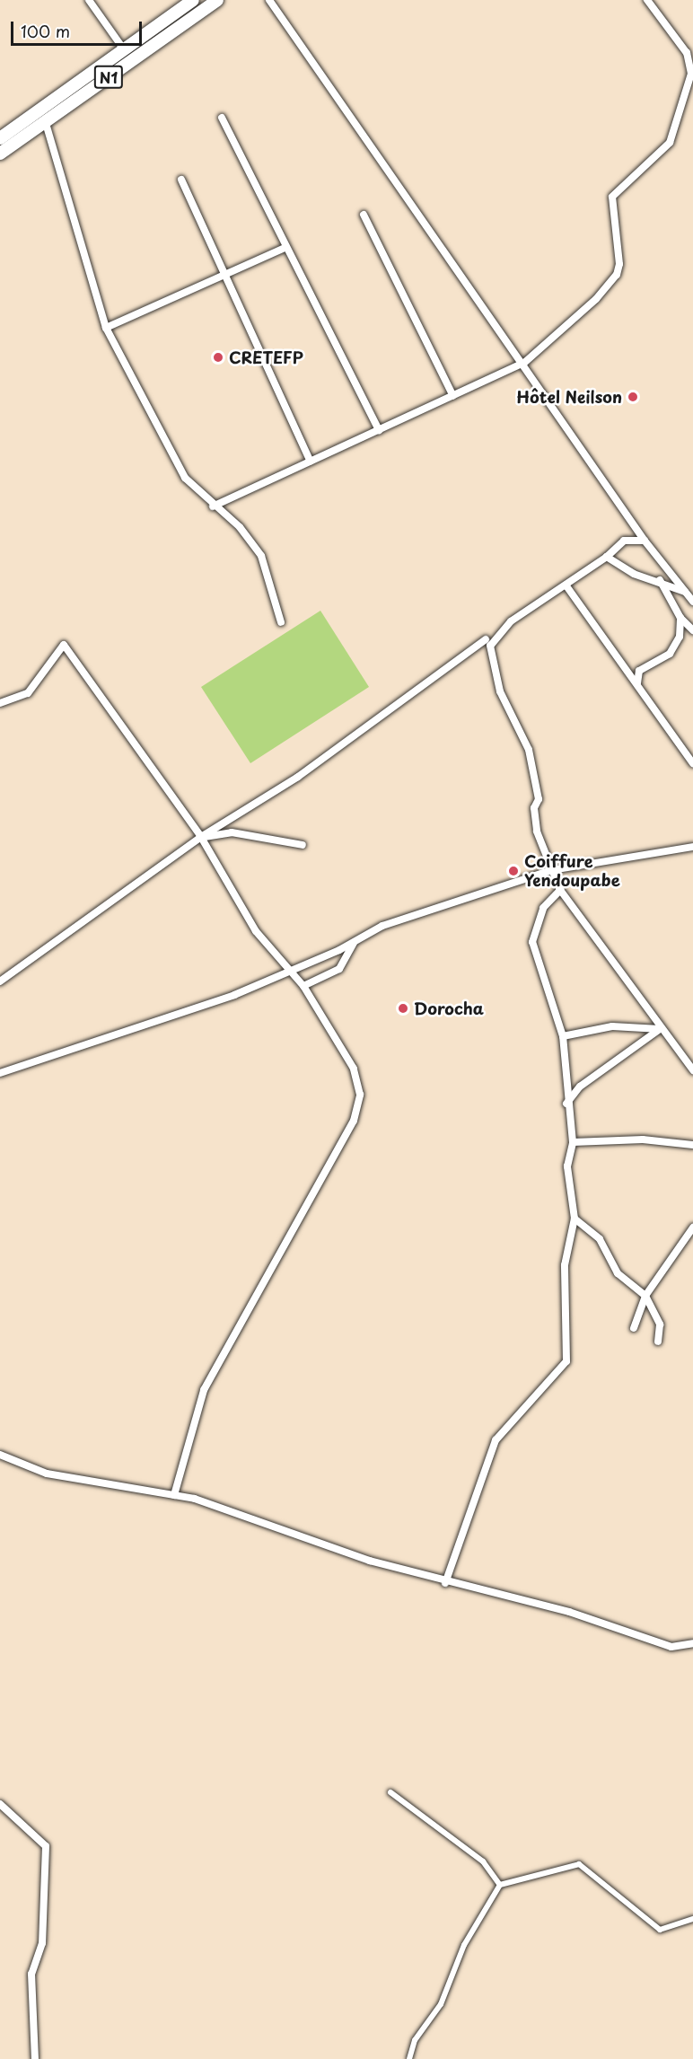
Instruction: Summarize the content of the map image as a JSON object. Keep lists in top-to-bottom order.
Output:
{
  "streets": {
    "highway": ["N1"]
  },
  "places": [
    "CRETEFP",
    "Hôtel Neilson",
    "Coiffure Yendoupabe",
    "Dorocha"
  ],
  "scale_bar": "100 m"
}
